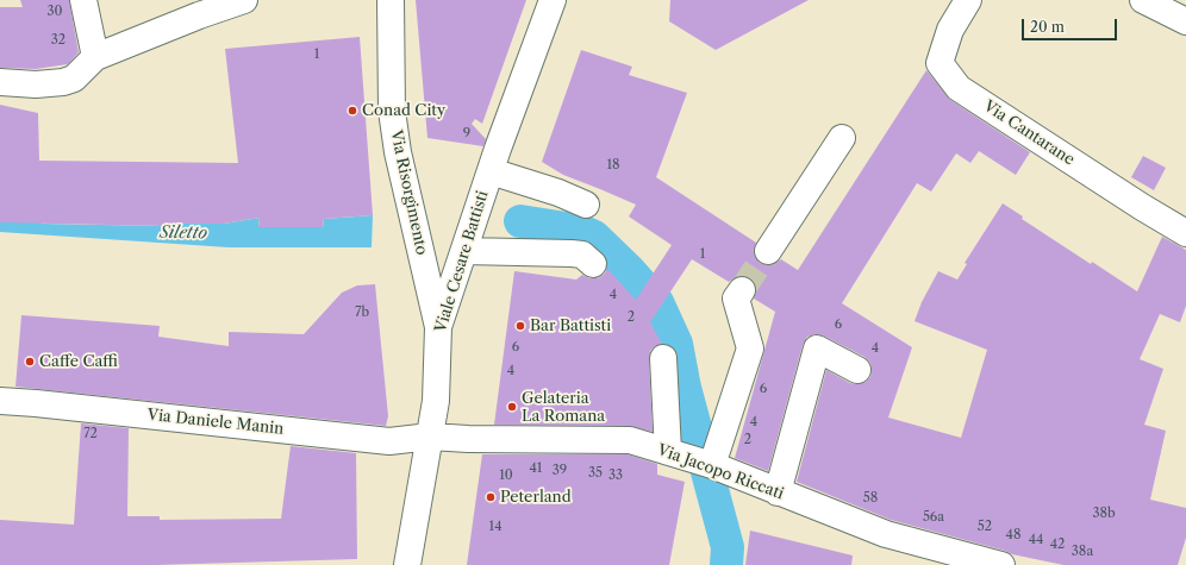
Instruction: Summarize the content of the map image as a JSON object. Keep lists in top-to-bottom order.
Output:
{
  "streets": {
    "street": [
      "Via Cantarane",
      "Via Risorgimento",
      "Viale Cesare Battisti",
      "Via Daniele Manin",
      "Via Jacopo Riccati"
    ]
  },
  "crossings": [
    ["Via Risorgimento", "Viale Cesare Battisti"],
    ["Viale Cesare Battisti", "Via Daniele Manin"],
    ["Viale Cesare Battisti", "Via Jacopo Riccati"],
    ["Via Daniele Manin", "Via Jacopo Riccati"]
  ],
  "water": ["Siletto"],
  "places": [
    "Conad City",
    "Bar Battisti",
    "Caffe Caffi",
    "Gelateria La Romana",
    "Peterland"
  ],
  "house_numbers": [
    "30",
    "32",
    "1",
    "9",
    "18",
    "1",
    "4",
    "7b",
    "2",
    "6",
    "6",
    "4",
    "4",
    "6",
    "4",
    "72",
    "2",
    "41",
    "39",
    "35",
    "10",
    "33",
    "58",
    "38b",
    "56a",
    "14",
    "52",
    "48",
    "44",
    "42",
    "38a"
  ],
  "scale_bar": "20 m"
}
